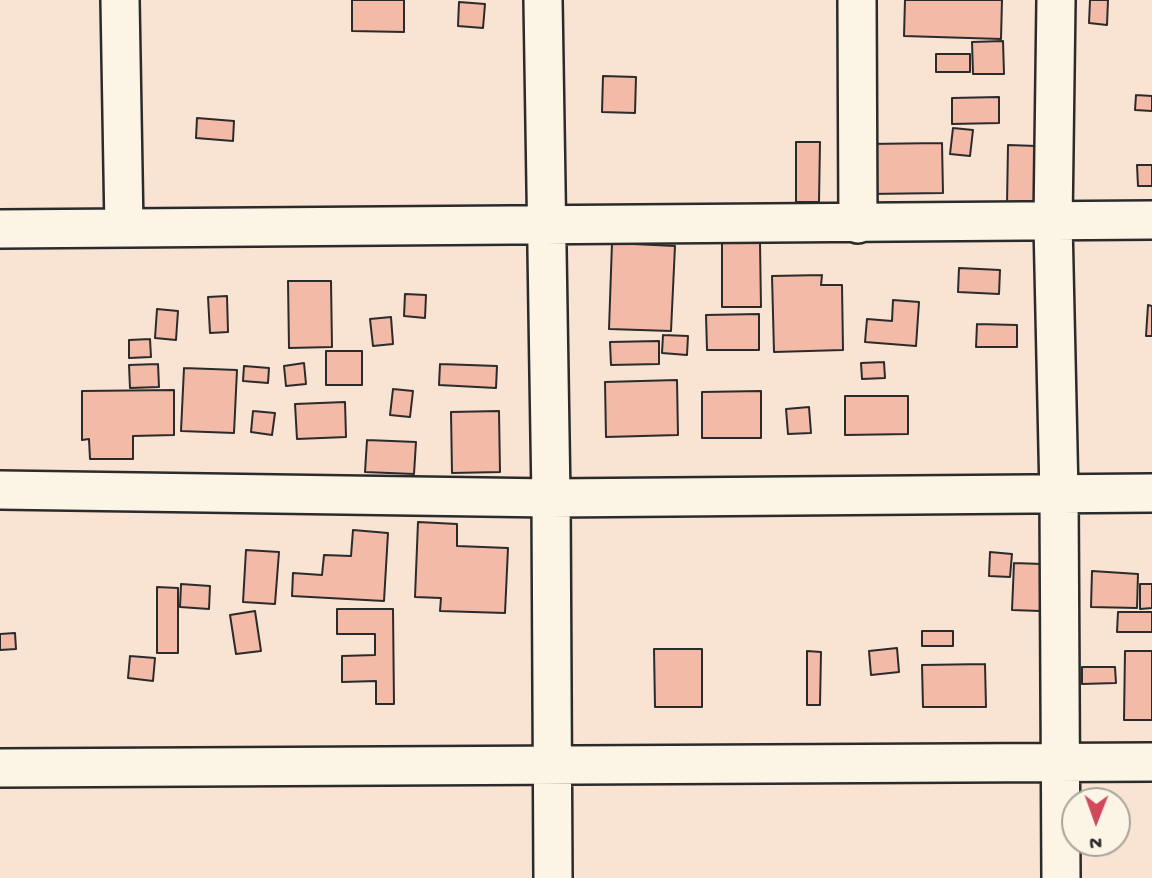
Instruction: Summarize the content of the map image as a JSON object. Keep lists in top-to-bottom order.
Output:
{
  "north": "bottom"
}
